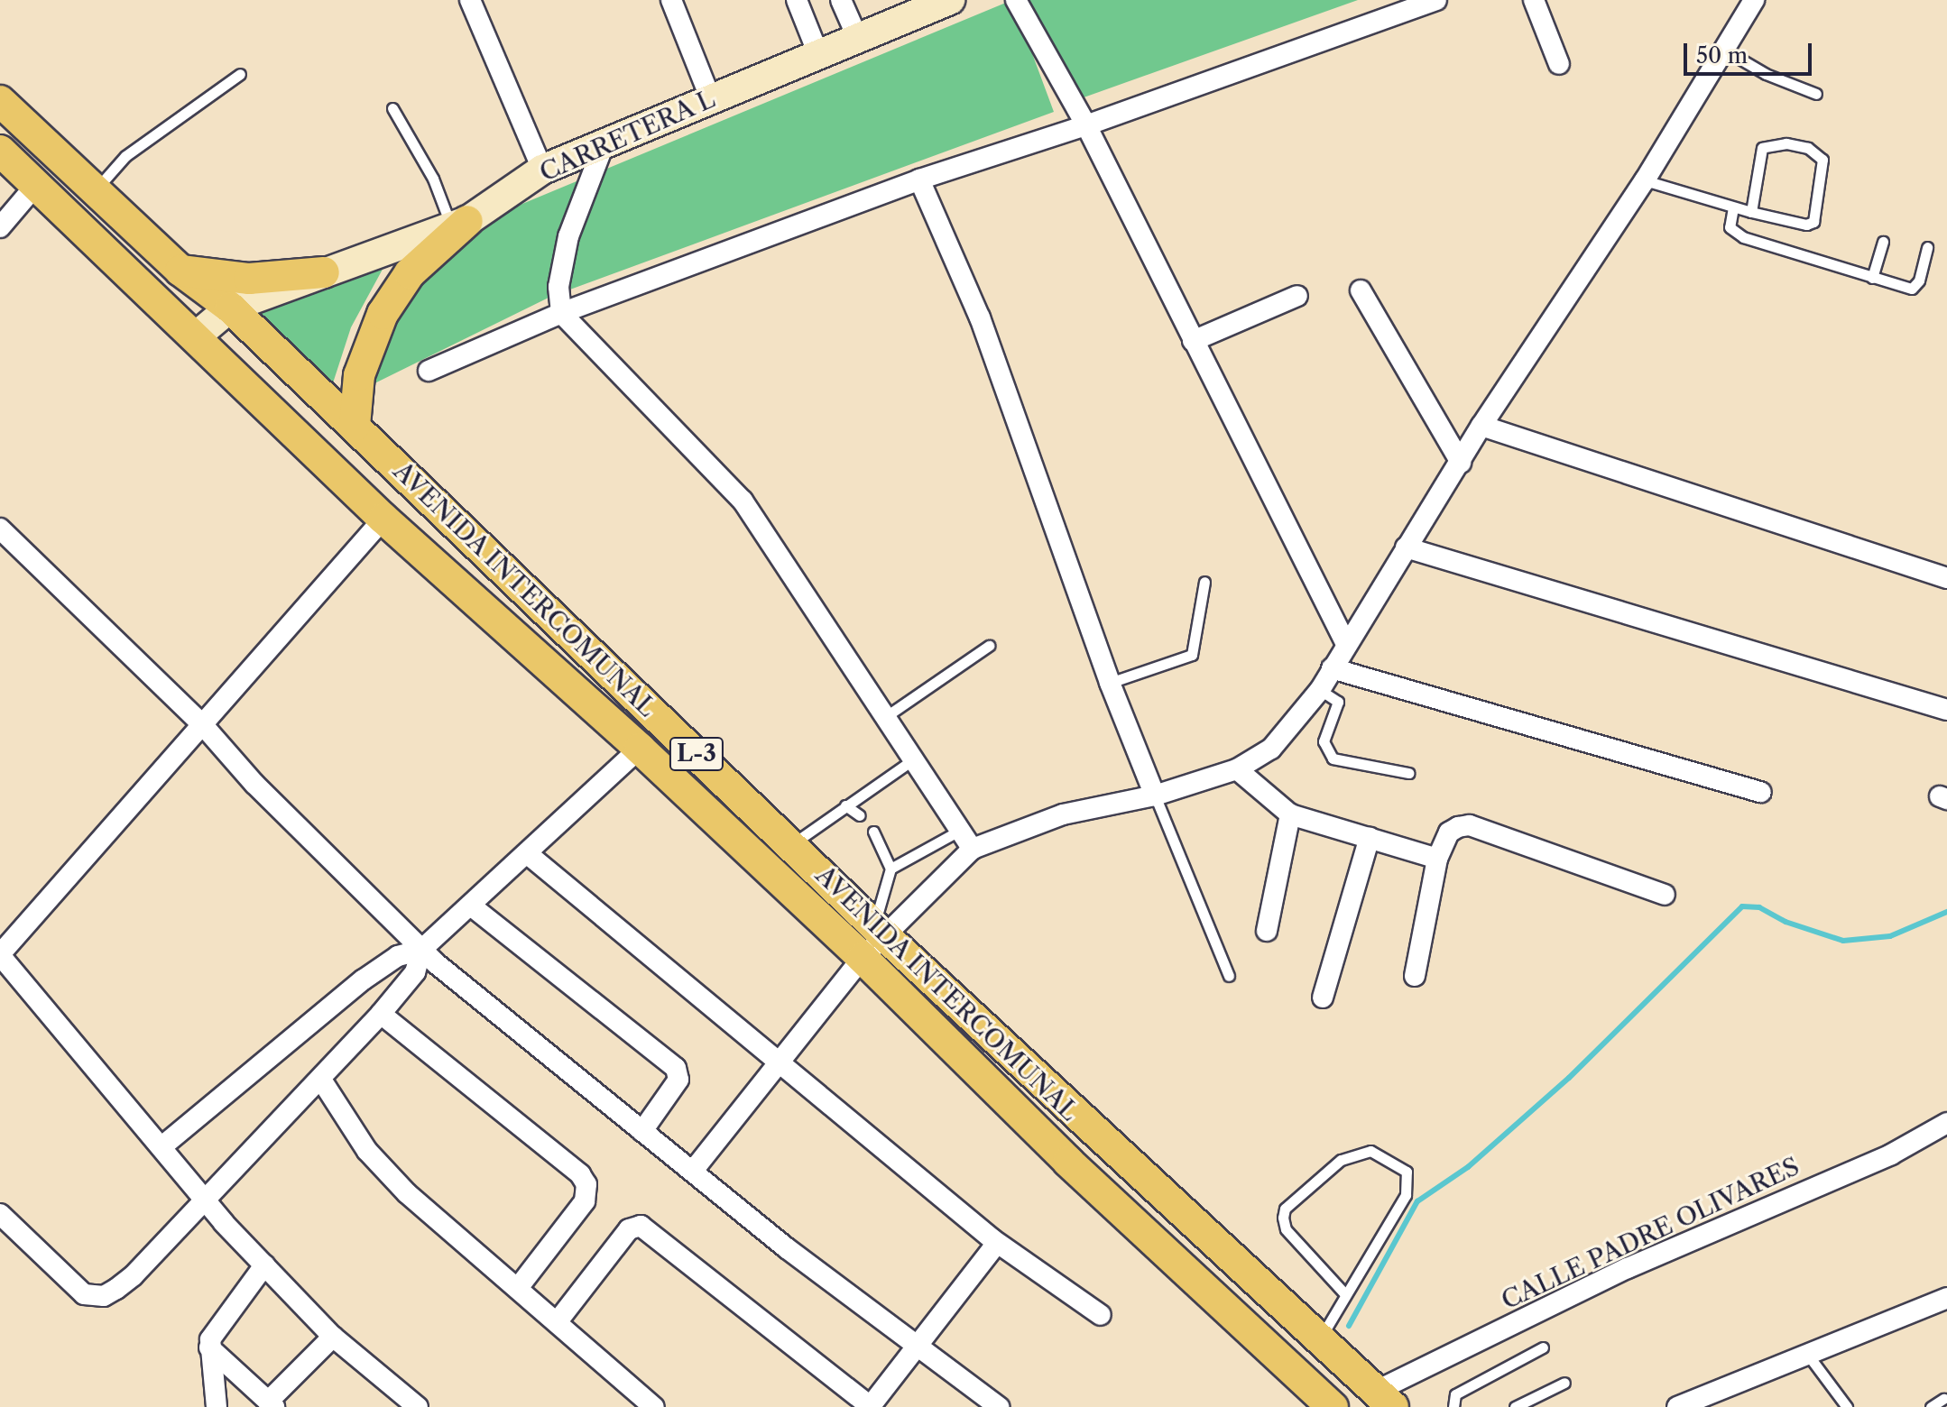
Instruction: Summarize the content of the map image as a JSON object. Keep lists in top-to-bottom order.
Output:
{
  "streets": {
    "main road": ["AVENIDA INTERCOMUNAL", "L-3"],
    "street": ["CARRETERA L", "CALLE PADRE OLIVARES"]
  },
  "crossings": [
    ["CARRETERA L", "AVENIDA INTERCOMUNAL"],
    ["AVENIDA INTERCOMUNAL", "CALLE PADRE OLIVARES"]
  ],
  "scale_bar": "50 m"
}
